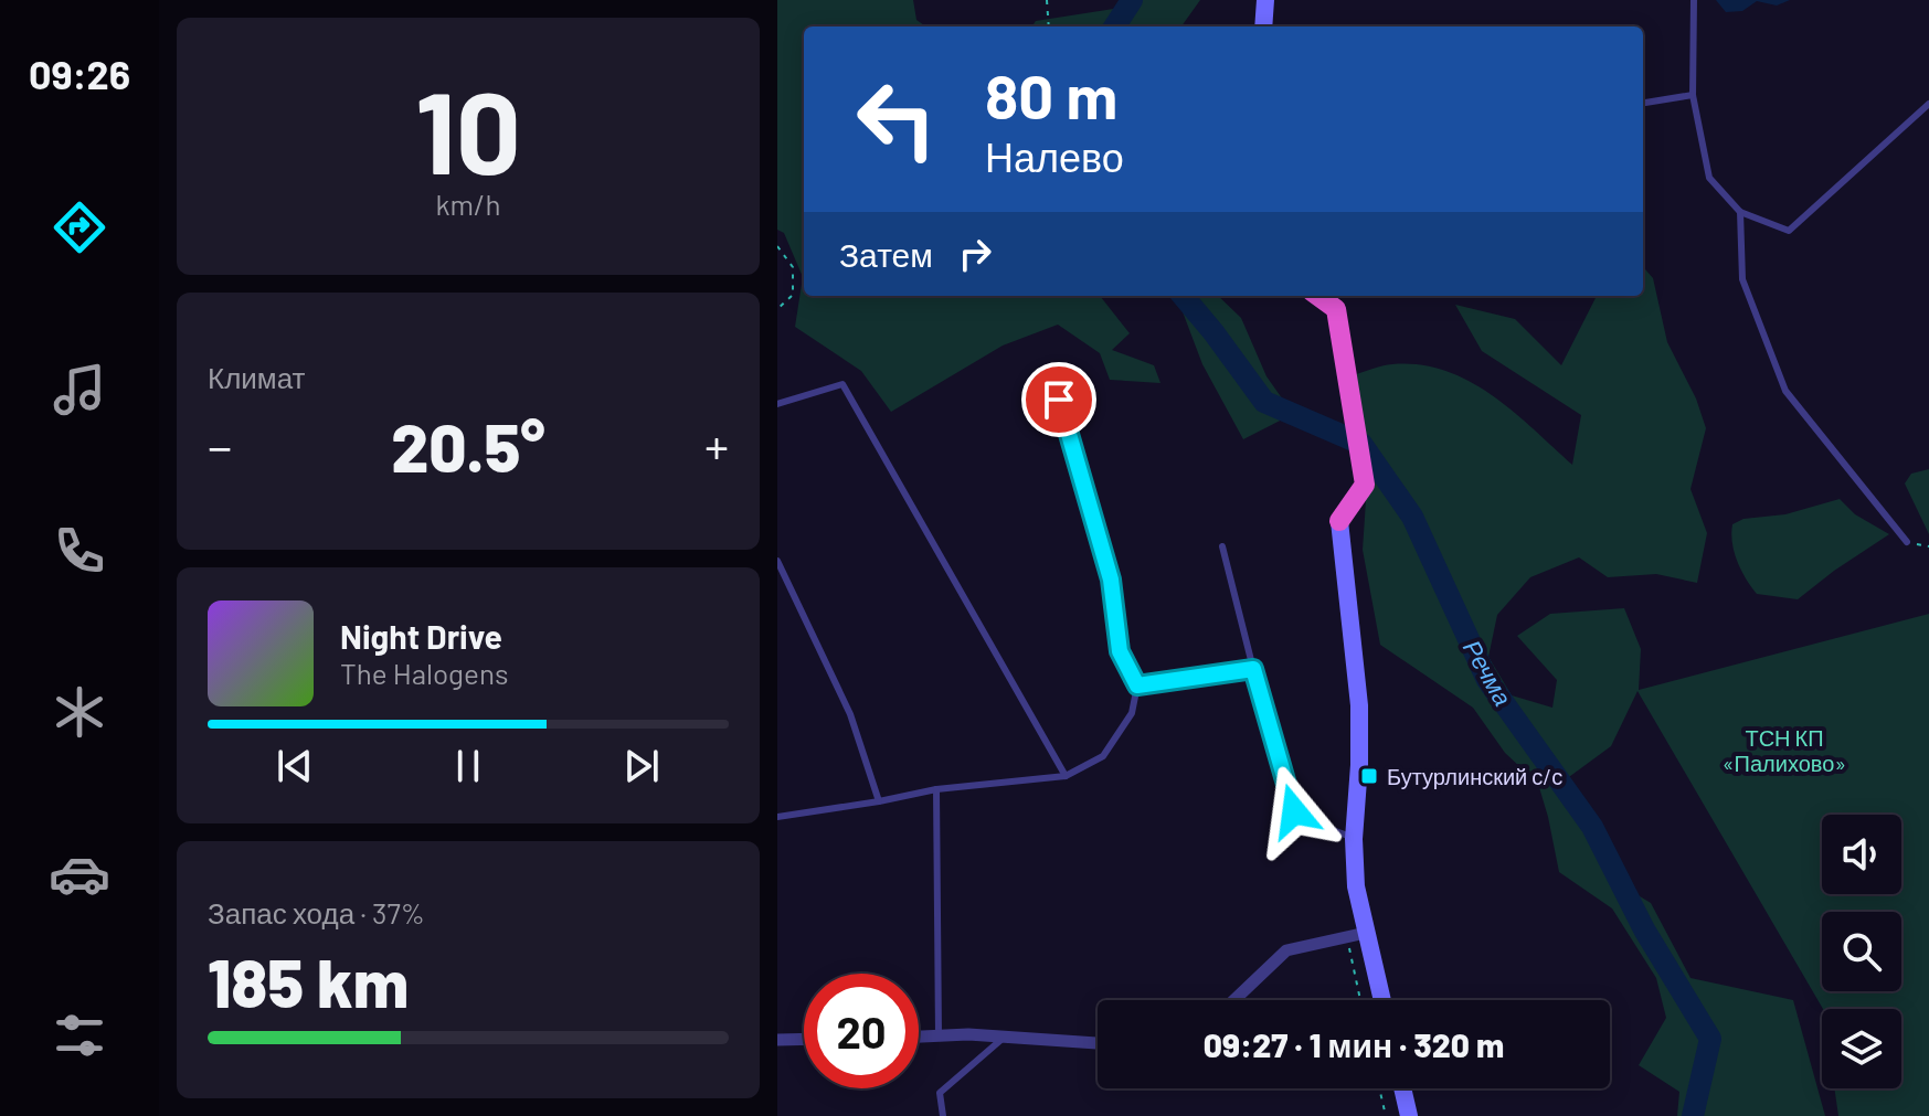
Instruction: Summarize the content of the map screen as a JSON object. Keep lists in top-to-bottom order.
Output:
{
  "water": ["Речма"],
  "parks": ["ТСН КП «Палихово»"],
  "places": {
    "transit": ["Бутурлинский с/с"]
  },
  "page": {
    "tabs": "09:26",
    "tile": [
      ["10", "km/h"],
      "Климат",
      ["Запас хода · 37%", "185 km"]
    ],
    "turn": ["80 m", "Налево"],
    "then": "Затем",
    "heat": ["−", "20.5°", "+"],
    "song": ["Night Drive", "The Halogens"],
    "limit": "20",
    "trip": "09:27 · 1 мин · 320 m"
  }
}
